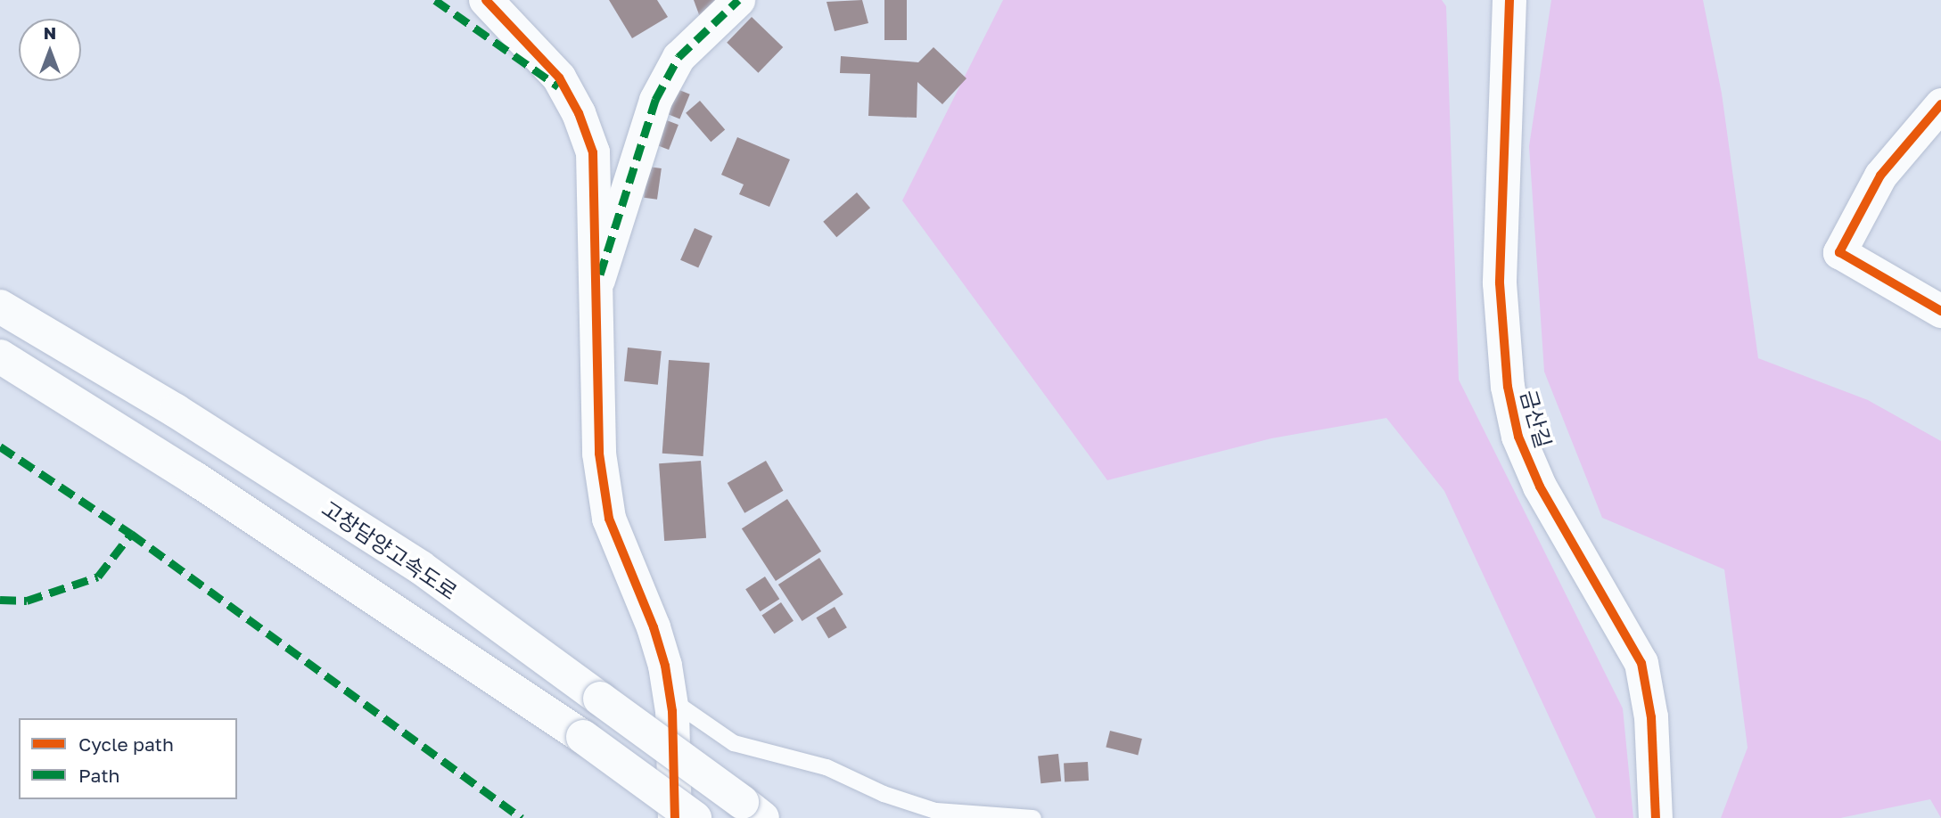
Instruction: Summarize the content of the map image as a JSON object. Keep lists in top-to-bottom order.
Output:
{
  "streets": {
    "main road": ["금산길", "고창담양고속도로"]
  },
  "legend": ["Cycle path", "Path"],
  "north": "top"
}
